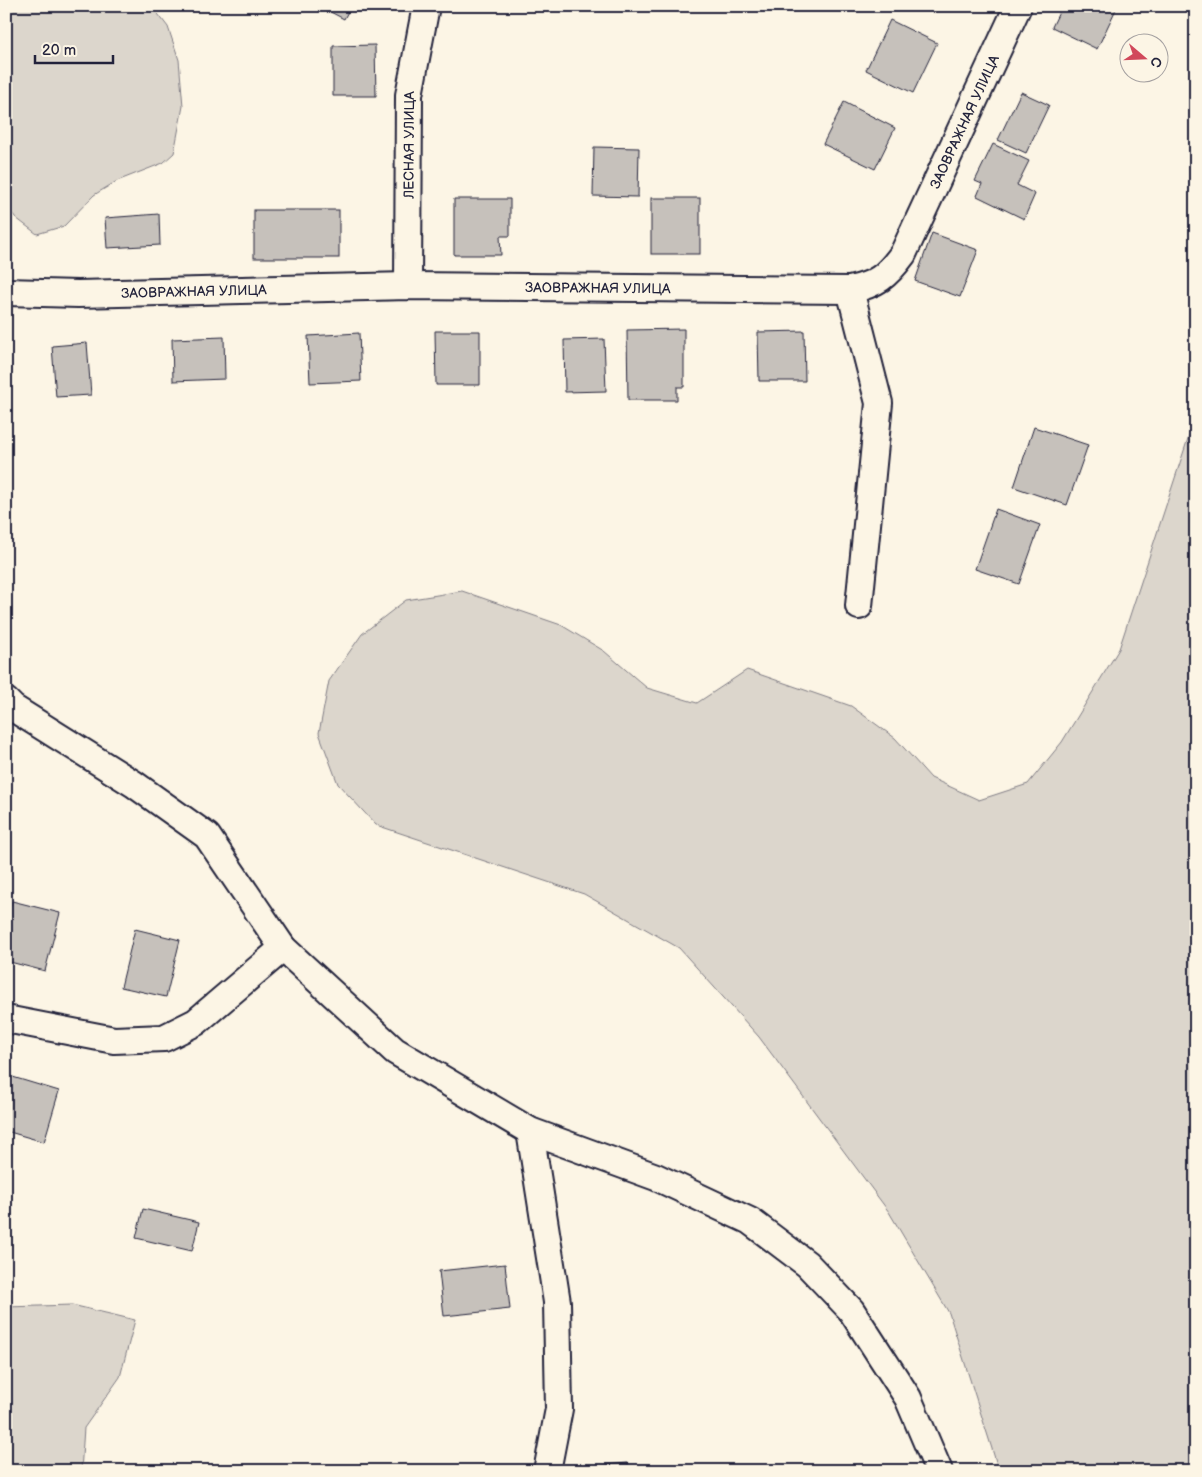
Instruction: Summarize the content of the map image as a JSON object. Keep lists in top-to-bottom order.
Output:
{
  "streets": {
    "street": ["ЗАОВРАЖНАЯ УЛИЦА", "ЛЕСНАЯ УЛИЦА"]
  },
  "crossings": [
    ["ЗАОВРАЖНАЯ УЛИЦА", "ЛЕСНАЯ УЛИЦА"]
  ],
  "scale_bar": "20 m",
  "north": "right"
}
